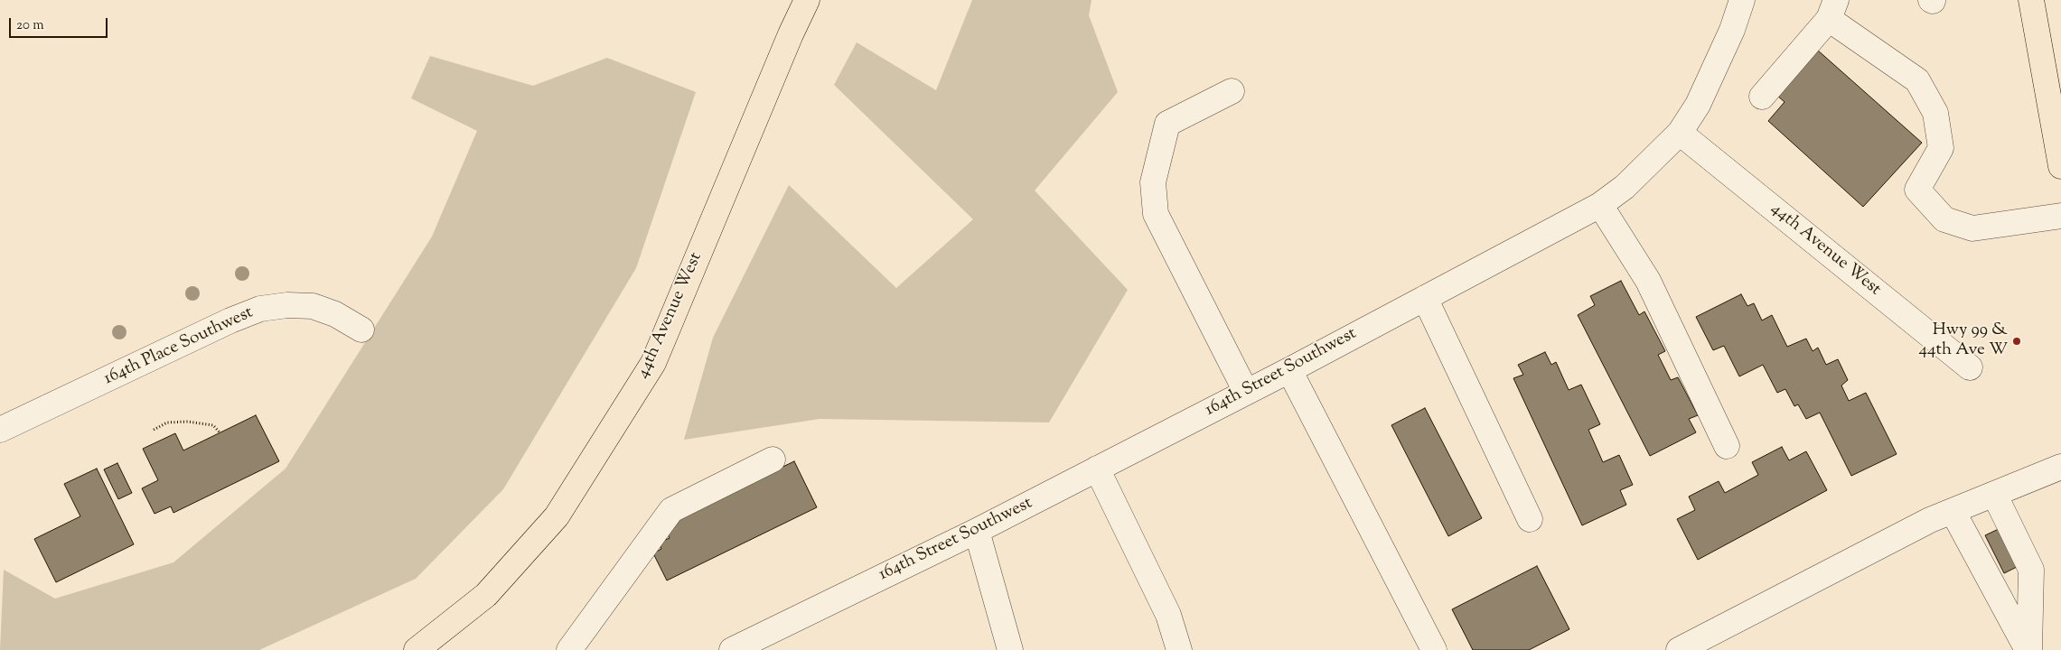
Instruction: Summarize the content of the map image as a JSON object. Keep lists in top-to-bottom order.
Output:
{
  "streets": {
    "main road": ["44th Avenue West"],
    "street": ["164th Place Southwest", "164th Street Southwest"]
  },
  "crossings": [
    ["44th Avenue West", "164th Street Southwest"]
  ],
  "places": ["Hwy 99 & 44th Ave W"],
  "scale_bar": "20 m"
}
